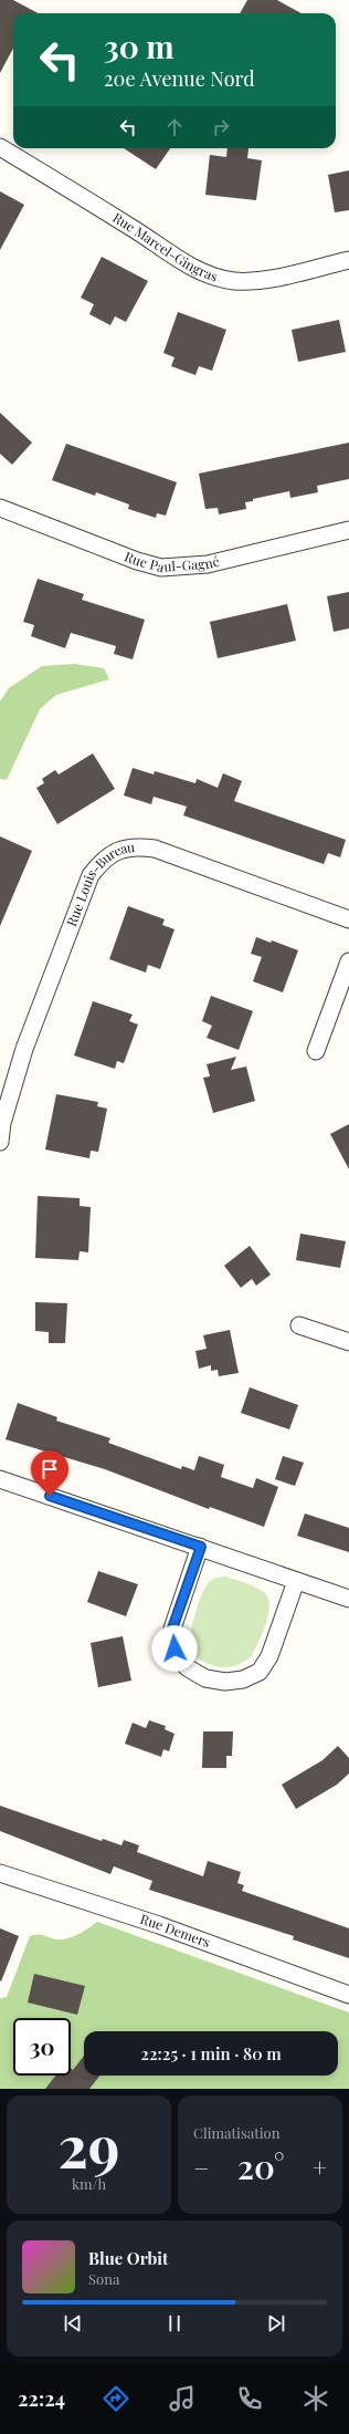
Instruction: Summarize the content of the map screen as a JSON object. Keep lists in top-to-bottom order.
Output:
{
  "streets": {
    "street": [
      "Rue Marcel-Gingras",
      "Rue Paul-Gagné",
      "Rue Louis-Bureau",
      "Rue Demers"
    ]
  },
  "page": {
    "turn": ["30 m", "20e Avenue Nord"],
    "limit": "30",
    "trip": "22:25 · 1 min · 80 m",
    "tile": [
      ["29", "km/h"],
      "Climatisation"
    ],
    "heat": ["−", "20°", "+"],
    "song": ["Blue Orbit", "Sona"],
    "tabs": "22:24"
  }
}
